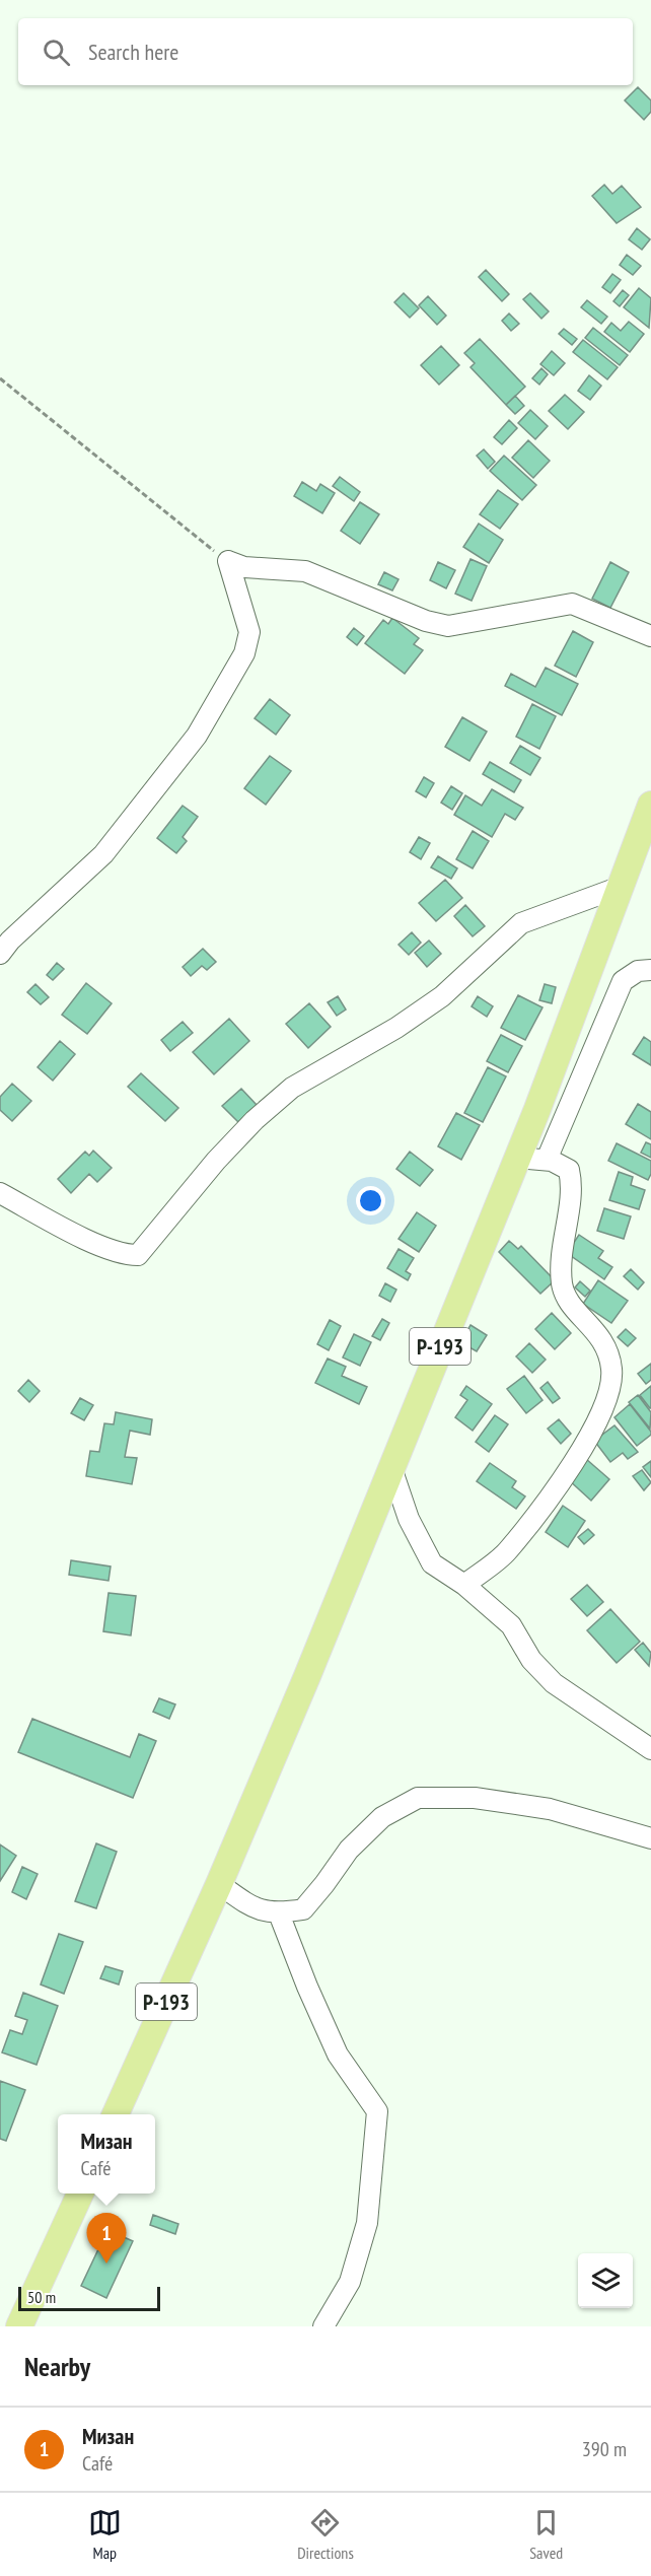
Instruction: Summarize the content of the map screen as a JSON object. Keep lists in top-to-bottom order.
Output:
{
  "streets": {
    "main road": ["Р-193"]
  },
  "scale_bar": "50 m",
  "page": {
    "search": "Search here",
    "popup": ["Мизан", "Café"],
    "pins": "1",
    "scale": "50 m",
    "heading": "Nearby",
    "list": [
      {
        "mark": "1",
        "name": "Мизан",
        "note": "Café",
        "value": "390 m"
      }
    ],
    "nav": ["Map", "Directions", "Saved"]
  }
}
